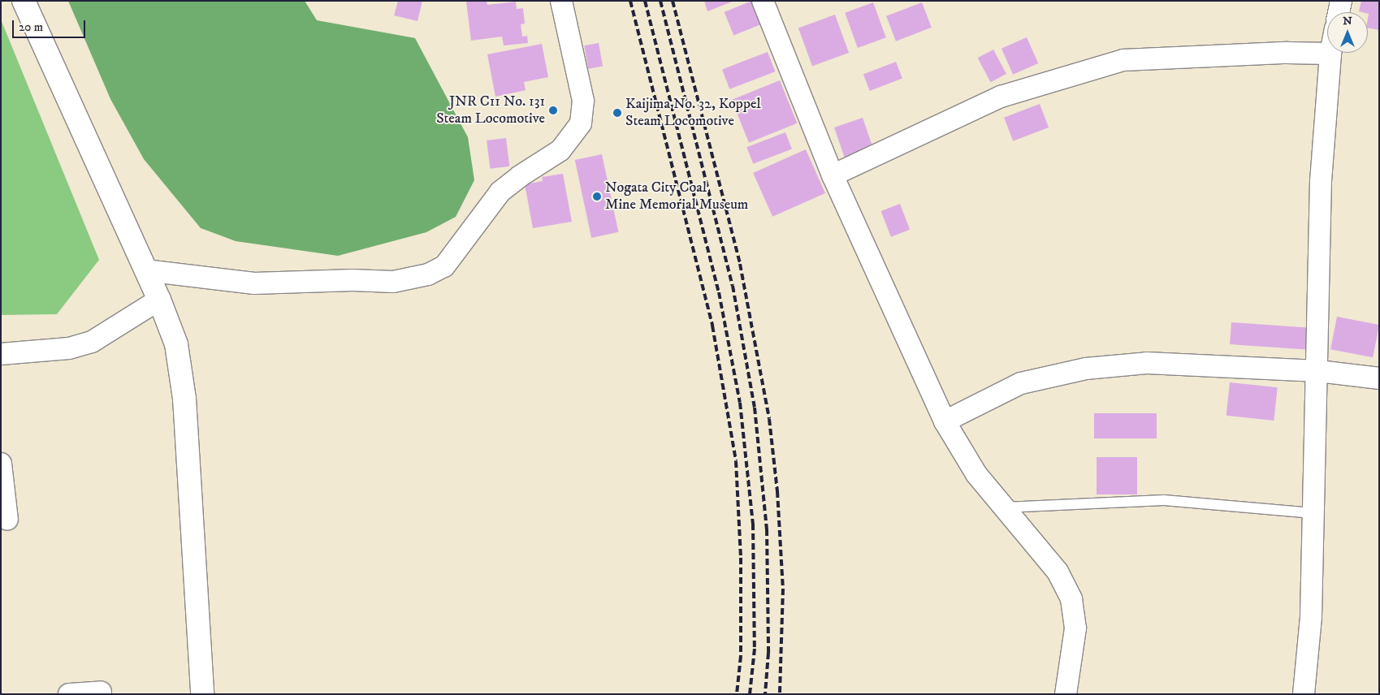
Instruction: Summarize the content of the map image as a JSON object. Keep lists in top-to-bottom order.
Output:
{
  "places": ["JNR C11 No. 131 Steam Locomotive", "Kaijima No. 32, Koppel Steam Locomotive", "Nogata City Coal Mine Memorial Museum"],
  "scale_bar": "20 m",
  "north": "top"
}
